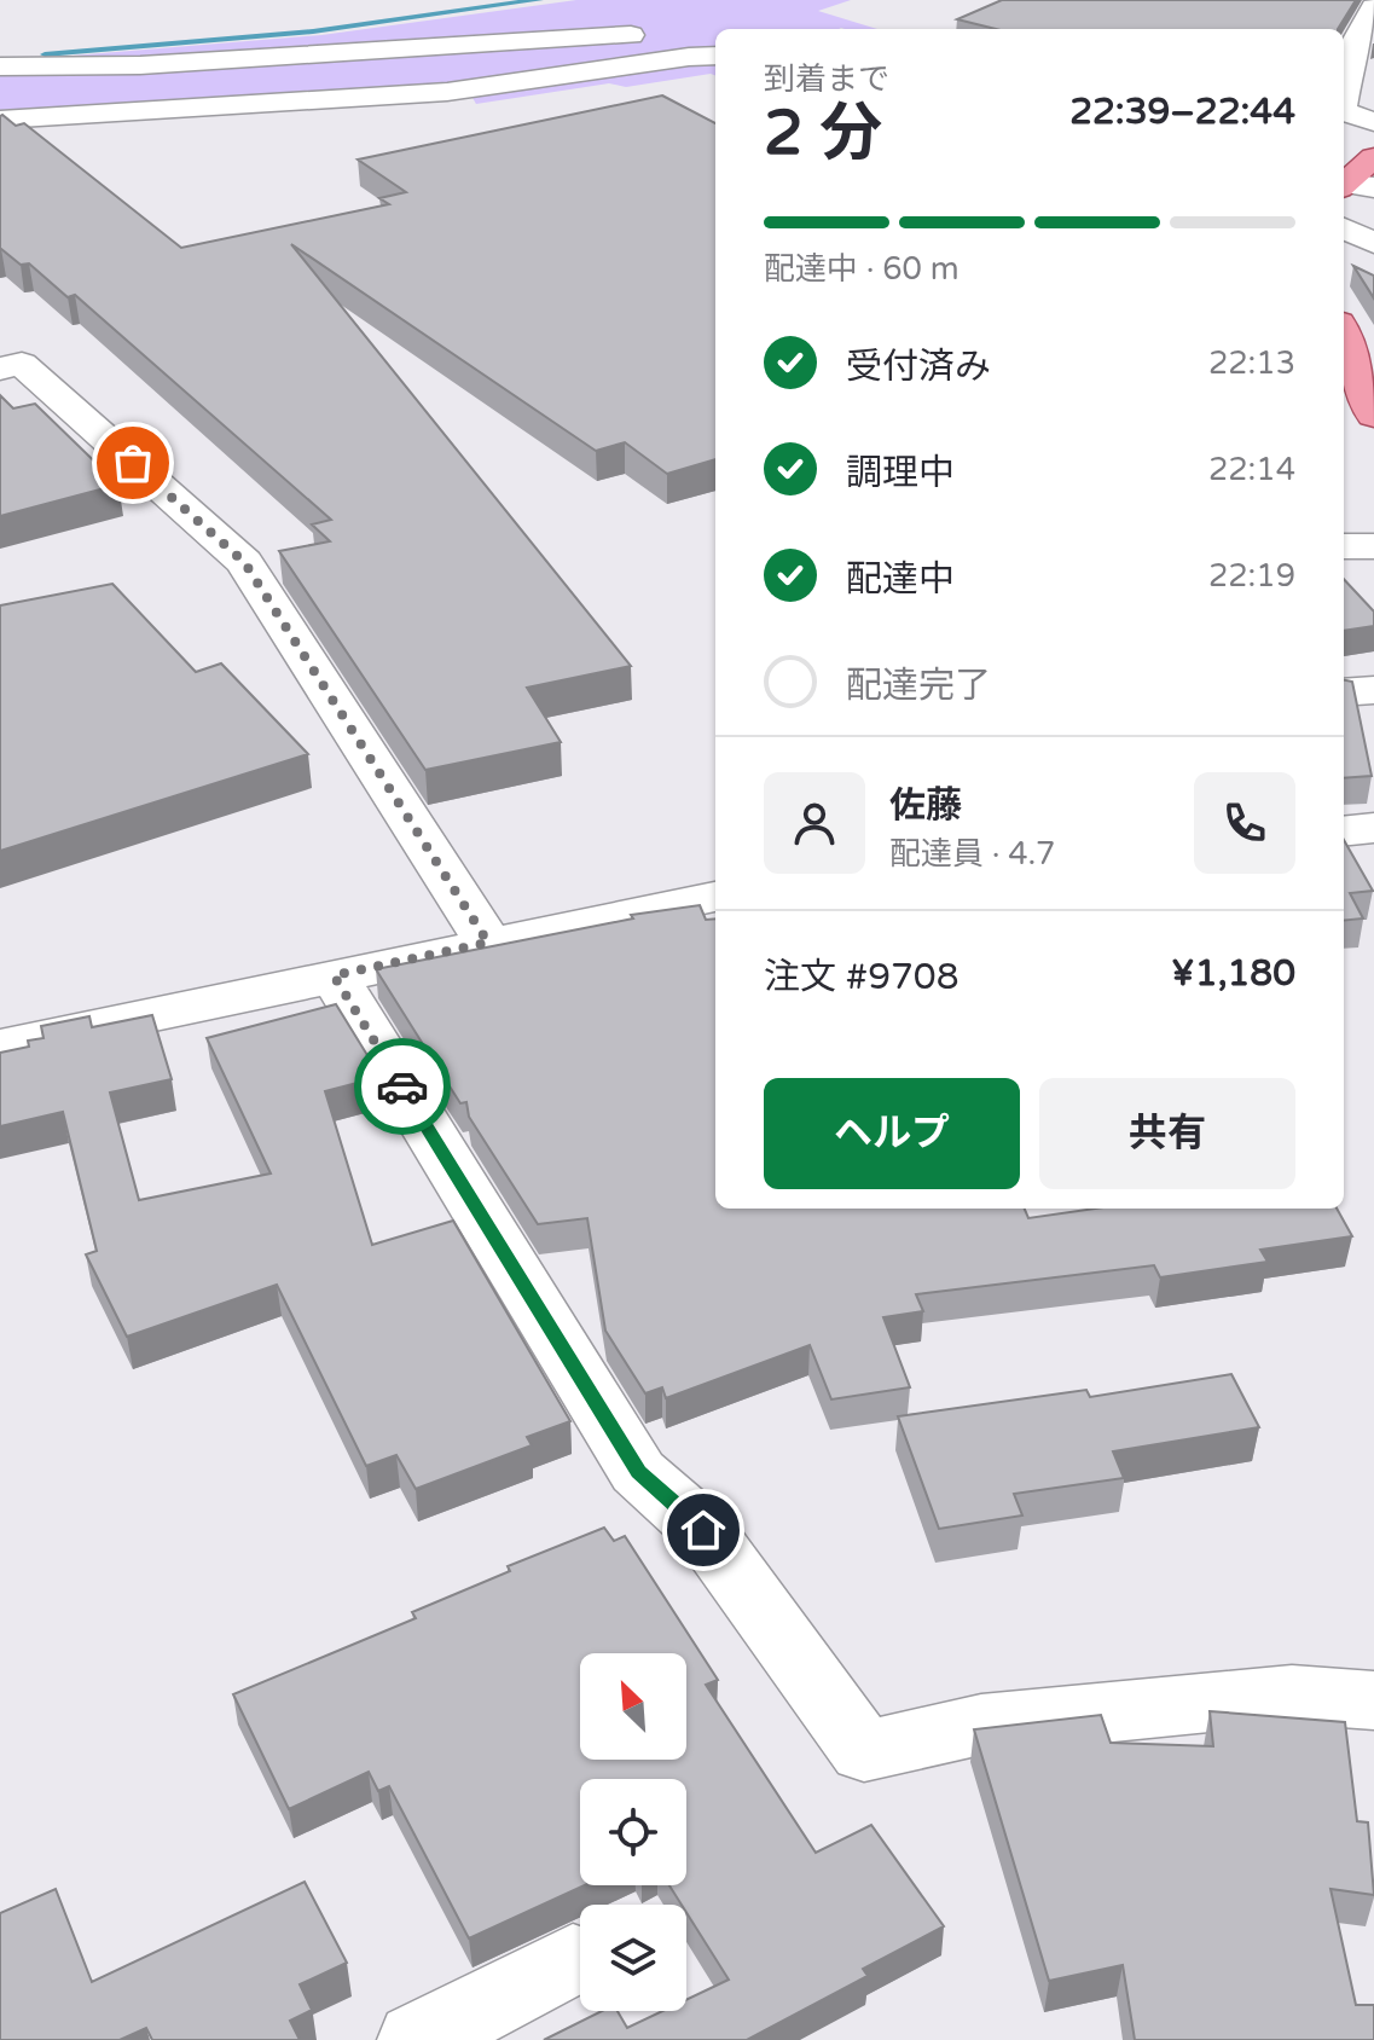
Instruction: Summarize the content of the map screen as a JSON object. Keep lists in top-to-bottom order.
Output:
{
  "north": "top left",
  "page": {
    "heading": ["2 分", "到着まで", "22:39–22:44"],
    "panel": [
      "佐藤",
      "配達員 · 4.7",
      "注文 #9708",
      "¥1,180"
    ],
    "bar": "配達中 · 60 m",
    "list": [
      ["受付済み", "22:13"],
      ["調理中", "22:14"],
      ["配達中", "22:19"],
      "配達完了"
    ],
    "buttons": ["ヘルプ", "共有"]
  }
}
